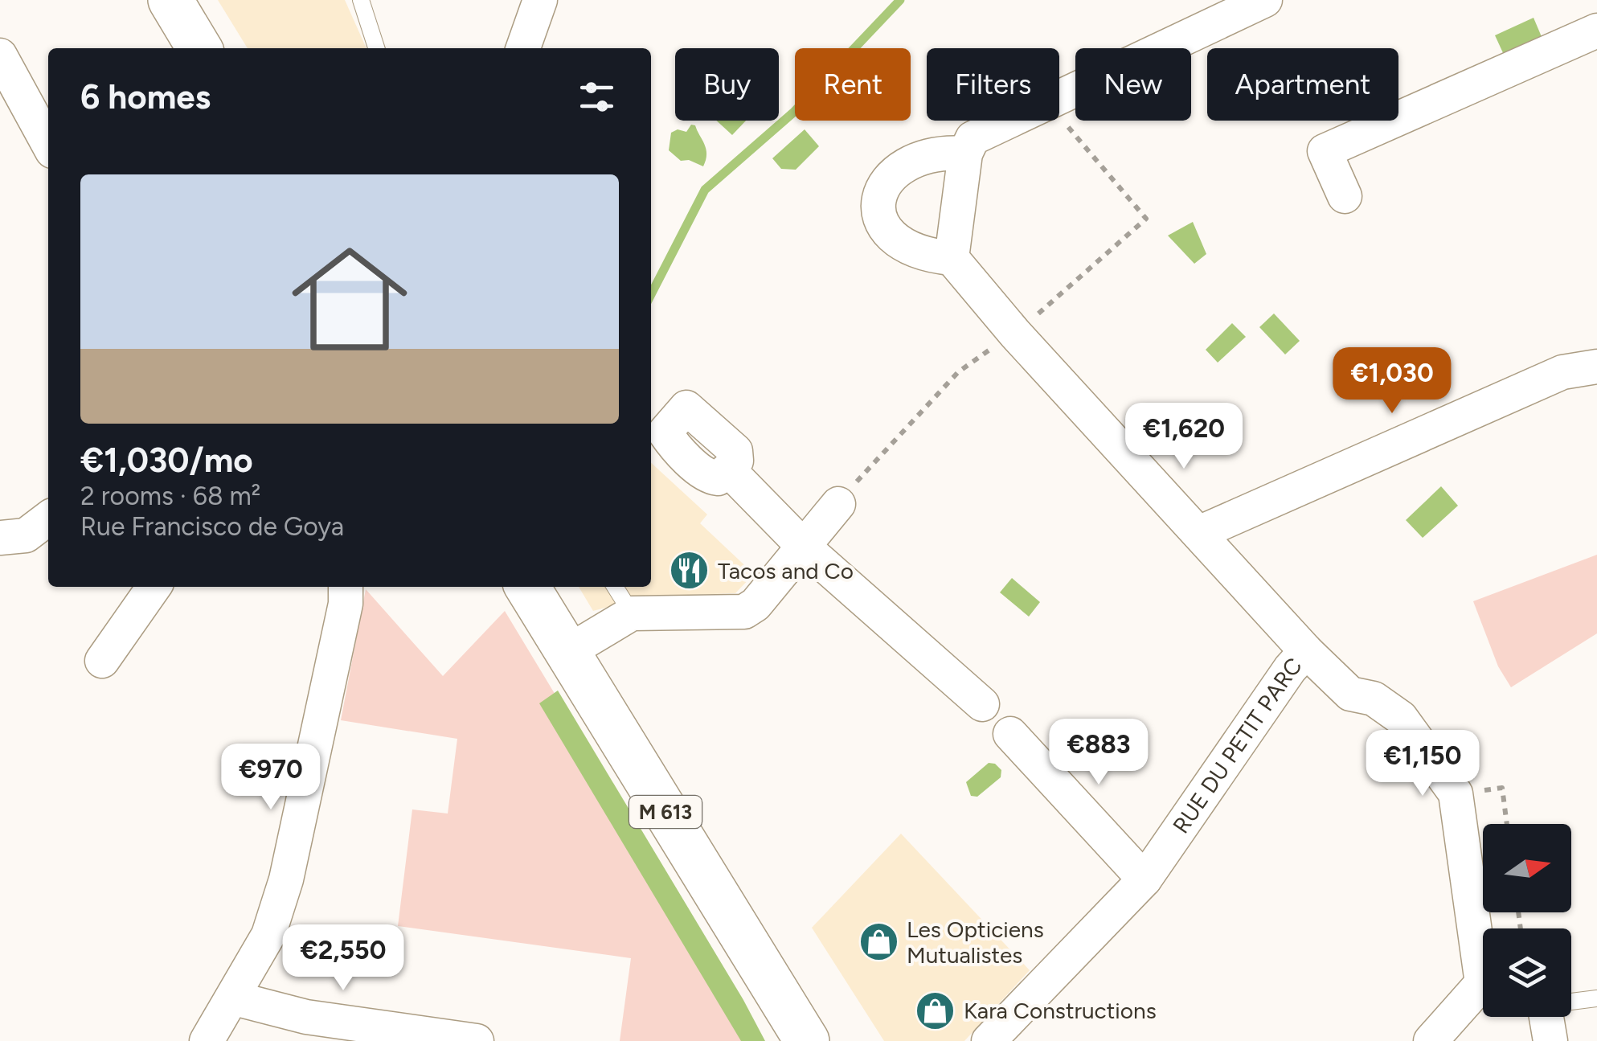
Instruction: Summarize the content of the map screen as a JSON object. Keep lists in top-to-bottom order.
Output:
{
  "streets": {
    "main road": ["M 613"],
    "street": ["RUE DU PETIT PARC"]
  },
  "places": {
    "restaurant": ["Tacos and Co"],
    "shop": ["Les Opticiens Mutualistes", "Kara Constructions"]
  },
  "north": "right",
  "page": {
    "chip": [
      "Buy",
      "Rent",
      "Filters",
      "New",
      "Apartment"
    ],
    "heading": "6 homes",
    "list": [
      {
        "name": "€1,030/mo",
        "note": "2 rooms · 68 m² · Rue Francisco de Goya"
      }
    ],
    "price": [
      "€1,030",
      "€1,620",
      "€883",
      "€1,150",
      "€970",
      "€2,550"
    ]
  }
}
